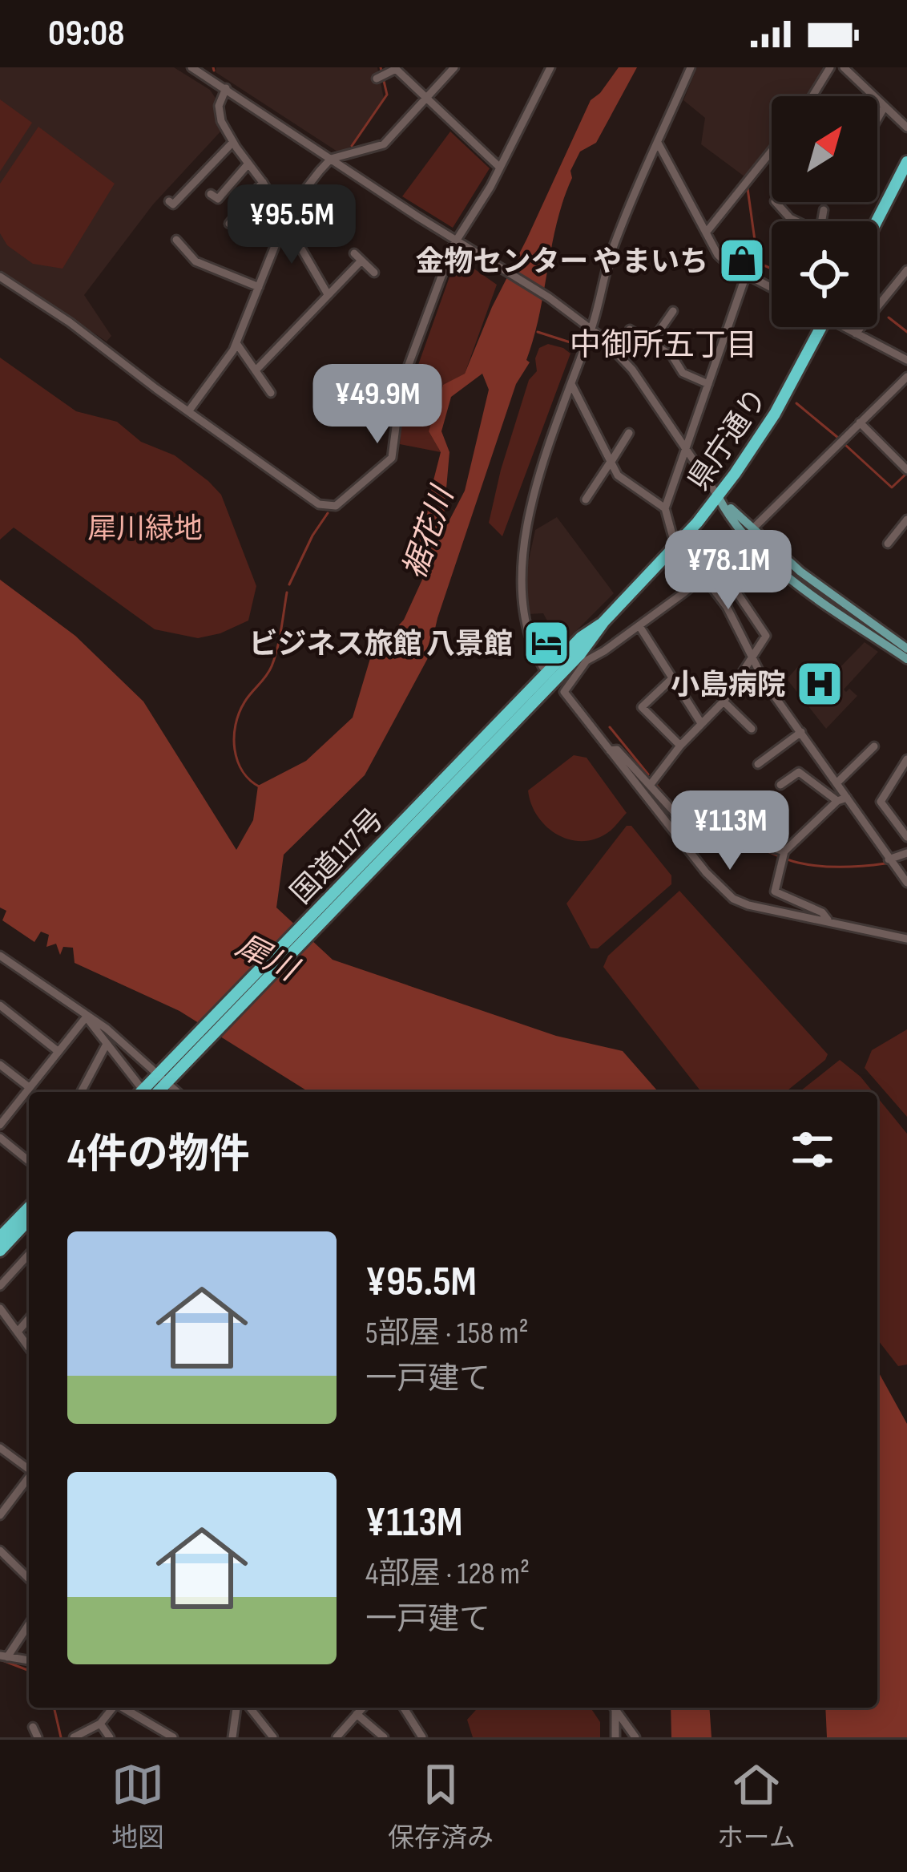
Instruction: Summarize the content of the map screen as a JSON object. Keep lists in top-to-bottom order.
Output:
{
  "streets": {
    "highway": ["県庁通り", "国道117号"]
  },
  "crossings": [
    ["県庁通り", "国道117号"]
  ],
  "districts": ["中御所五丁目"],
  "water": ["裾花川", "犀川"],
  "parks": ["犀川緑地"],
  "places": {
    "shop": ["金物センター やまいち"],
    "hotel": ["ビジネス旅館 八景館"],
    "hospital": ["小島病院"]
  },
  "north": "top right",
  "page": {
    "status": "09:08",
    "price": [
      "¥95.5M",
      "¥49.9M",
      "¥78.1M",
      "¥113M"
    ],
    "heading": "4件の物件",
    "list": [
      {
        "name": "¥95.5M",
        "note": "5部屋 · 158 m² · 一戸建て"
      },
      {
        "name": "¥113M",
        "note": "4部屋 · 128 m² · 一戸建て"
      }
    ],
    "tabs": ["地図", "保存済み", "ホーム"]
  }
}
